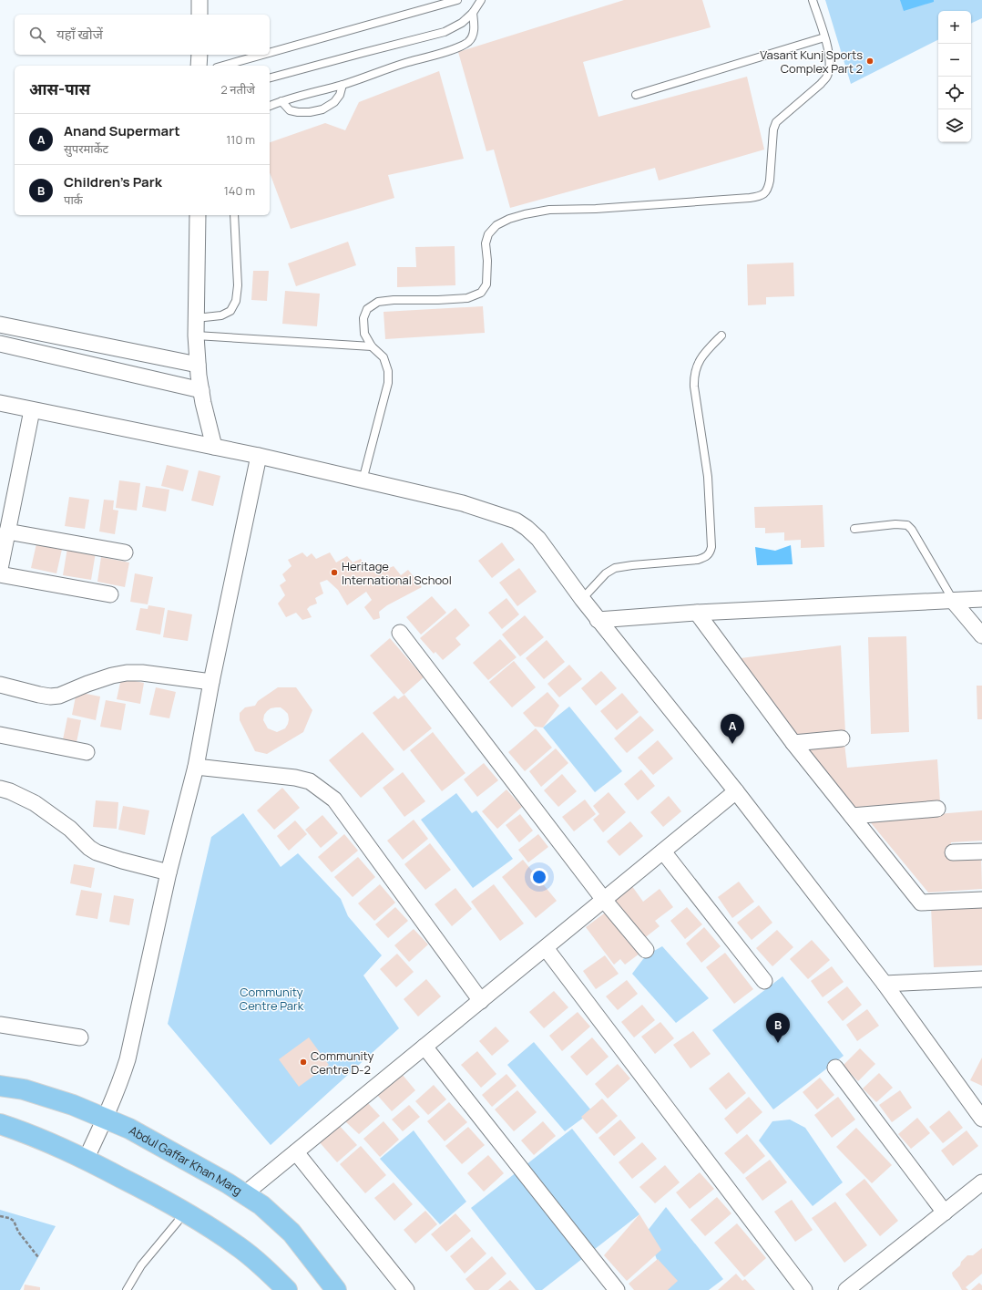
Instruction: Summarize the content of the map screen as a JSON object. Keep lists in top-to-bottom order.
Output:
{
  "streets": {
    "main road": ["Abdul Gaffar Khan Marg"]
  },
  "parks": ["Community Centre Park"],
  "places": ["Vasant Kunj Sports Complex Part 2", "Heritage International School", "Community Centre D-2"],
  "page": {
    "map_buttons": ["+", "−"],
    "search": "यहाँ खोजें",
    "heading": ["आस-पास", "2 नतीजे"],
    "list": [
      {
        "mark": "A",
        "name": "Anand Supermart",
        "note": "सुपरमार्केट",
        "value": "110 m"
      },
      {
        "mark": "B",
        "name": "Children's Park",
        "note": "पार्क",
        "value": "140 m"
      }
    ],
    "pins": ["A", "B"]
  }
}
